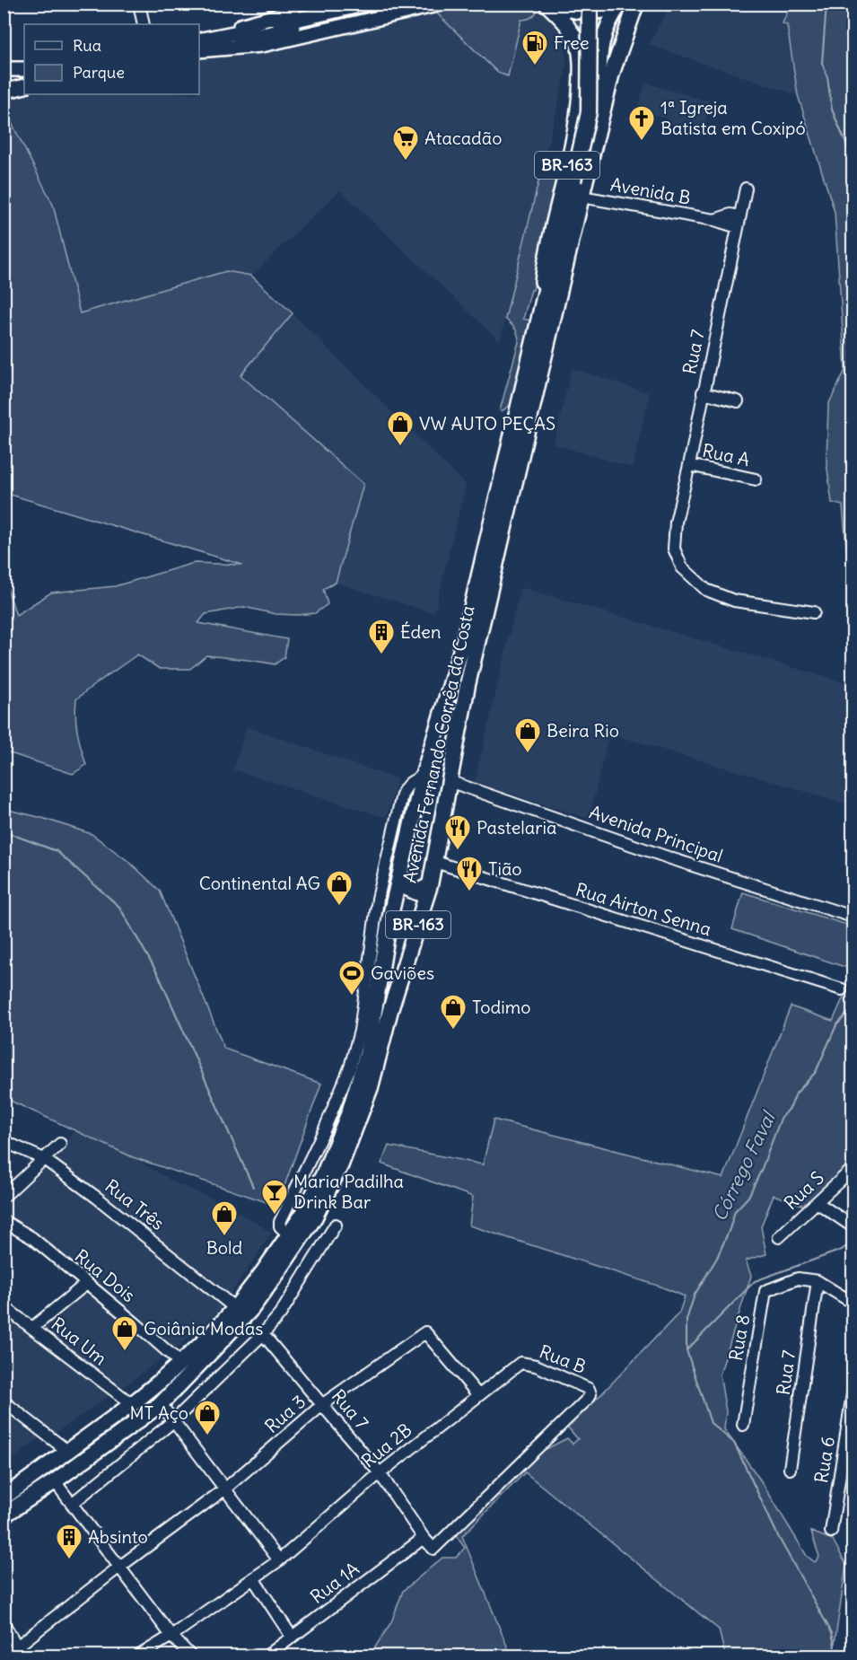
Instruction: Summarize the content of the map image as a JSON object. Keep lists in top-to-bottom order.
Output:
{
  "streets": {
    "highway": ["BR-163", "Avenida Fernando Corrêa da Costa"],
    "street": [
      "Avenida B",
      "Rua 7",
      "Rua A",
      "Avenida Principal",
      "Rua Airton Senna",
      "Rua S",
      "Rua Três",
      "Rua Dois",
      "Rua 8",
      "Rua Um",
      "Rua B",
      "Rua 3",
      "Rua 2B",
      "Rua 6",
      "Rua 1A"
    ]
  },
  "crossings": [
    ["BR-163", "Avenida B"],
    ["BR-163", "Avenida Fernando Corrêa da Costa"],
    ["Avenida B", "Rua 7"],
    ["Avenida B", "Avenida Fernando Corrêa da Costa"],
    ["Rua 7", "Rua A"],
    ["Rua 7", "Rua 8"],
    ["Rua 7", "Rua B"],
    ["Rua 7", "Rua 3"],
    ["Rua 7", "Rua 2B"],
    ["Rua 7", "Rua 1A"],
    ["Avenida Fernando Corrêa da Costa", "Avenida Principal"],
    ["Avenida Fernando Corrêa da Costa", "Rua Airton Senna"],
    ["Avenida Fernando Corrêa da Costa", "Rua Três"],
    ["Avenida Fernando Corrêa da Costa", "Rua Dois"],
    ["Avenida Fernando Corrêa da Costa", "Rua Um"],
    ["Rua B", "Rua 2B"],
    ["Rua 3", "Rua 2B"]
  ],
  "water": ["Córrego Faval"],
  "places": {
    "fuel station": ["Free"],
    "church": ["1ª Igreja Batista em Coxipó"],
    "supermarket": ["Atacadão"],
    "shop": [
      "VW AUTO PEÇAS",
      "Beira Rio",
      "Continental AG",
      "Todimo",
      "Bold",
      "Goiânia Modas",
      "MT Aço"
    ],
    "building": ["Éden", "Absinto"],
    "restaurant": ["Pastelaria", "Tião"],
    "sports": ["Gaviões"],
    "bar": ["Maria Padilha Drink Bar"]
  },
  "legend": ["Rua", "Parque"]
}
